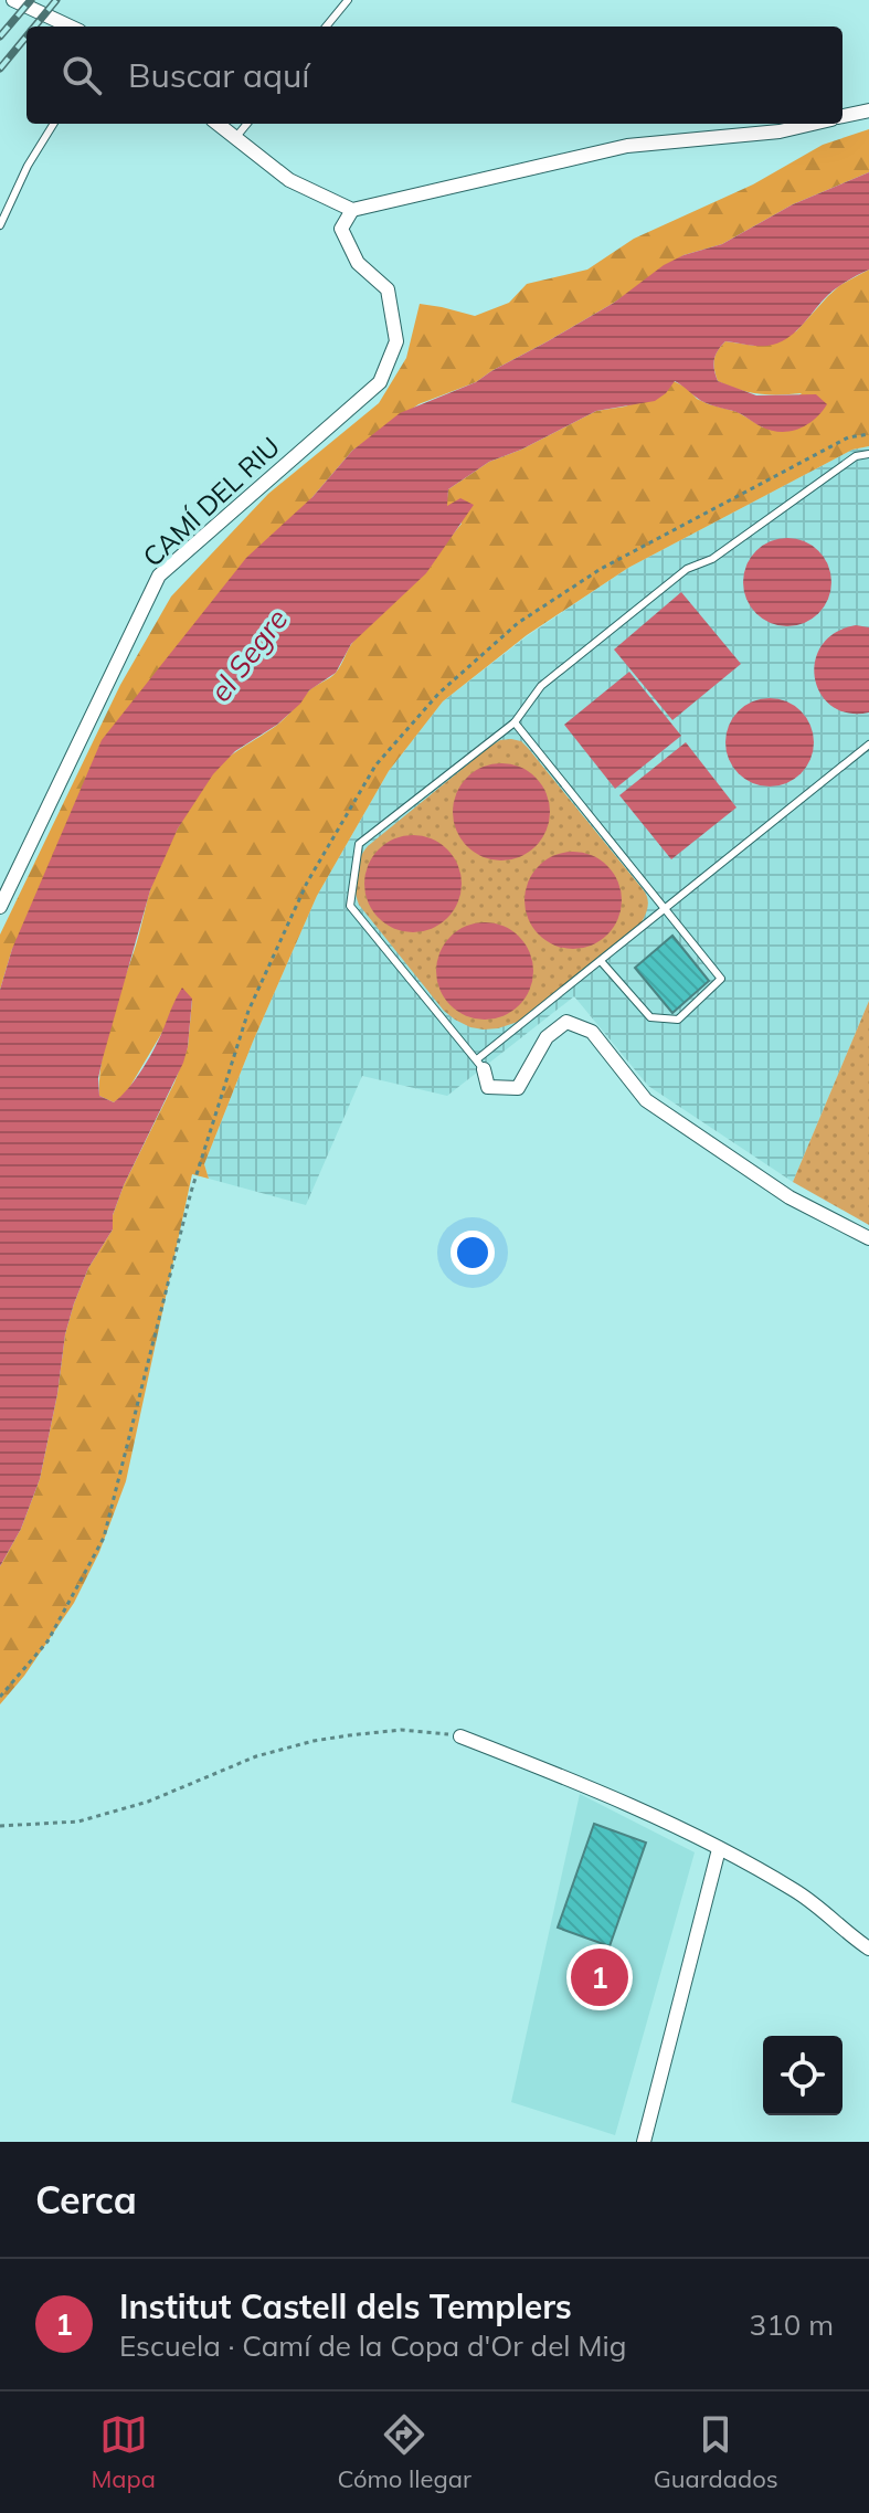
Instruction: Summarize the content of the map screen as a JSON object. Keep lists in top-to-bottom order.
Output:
{
  "streets": {
    "street": ["CAMÍ DEL RIU"]
  },
  "water": ["el Segre"],
  "page": {
    "search": "Buscar aquí",
    "pins": "1",
    "heading": "Cerca",
    "list": [
      {
        "mark": "1",
        "name": "Institut Castell dels Templers",
        "note": "Escuela · Camí de la Copa d'Or del Mig",
        "value": "310 m"
      }
    ],
    "nav": ["Mapa", "Cómo llegar", "Guardados"]
  }
}
